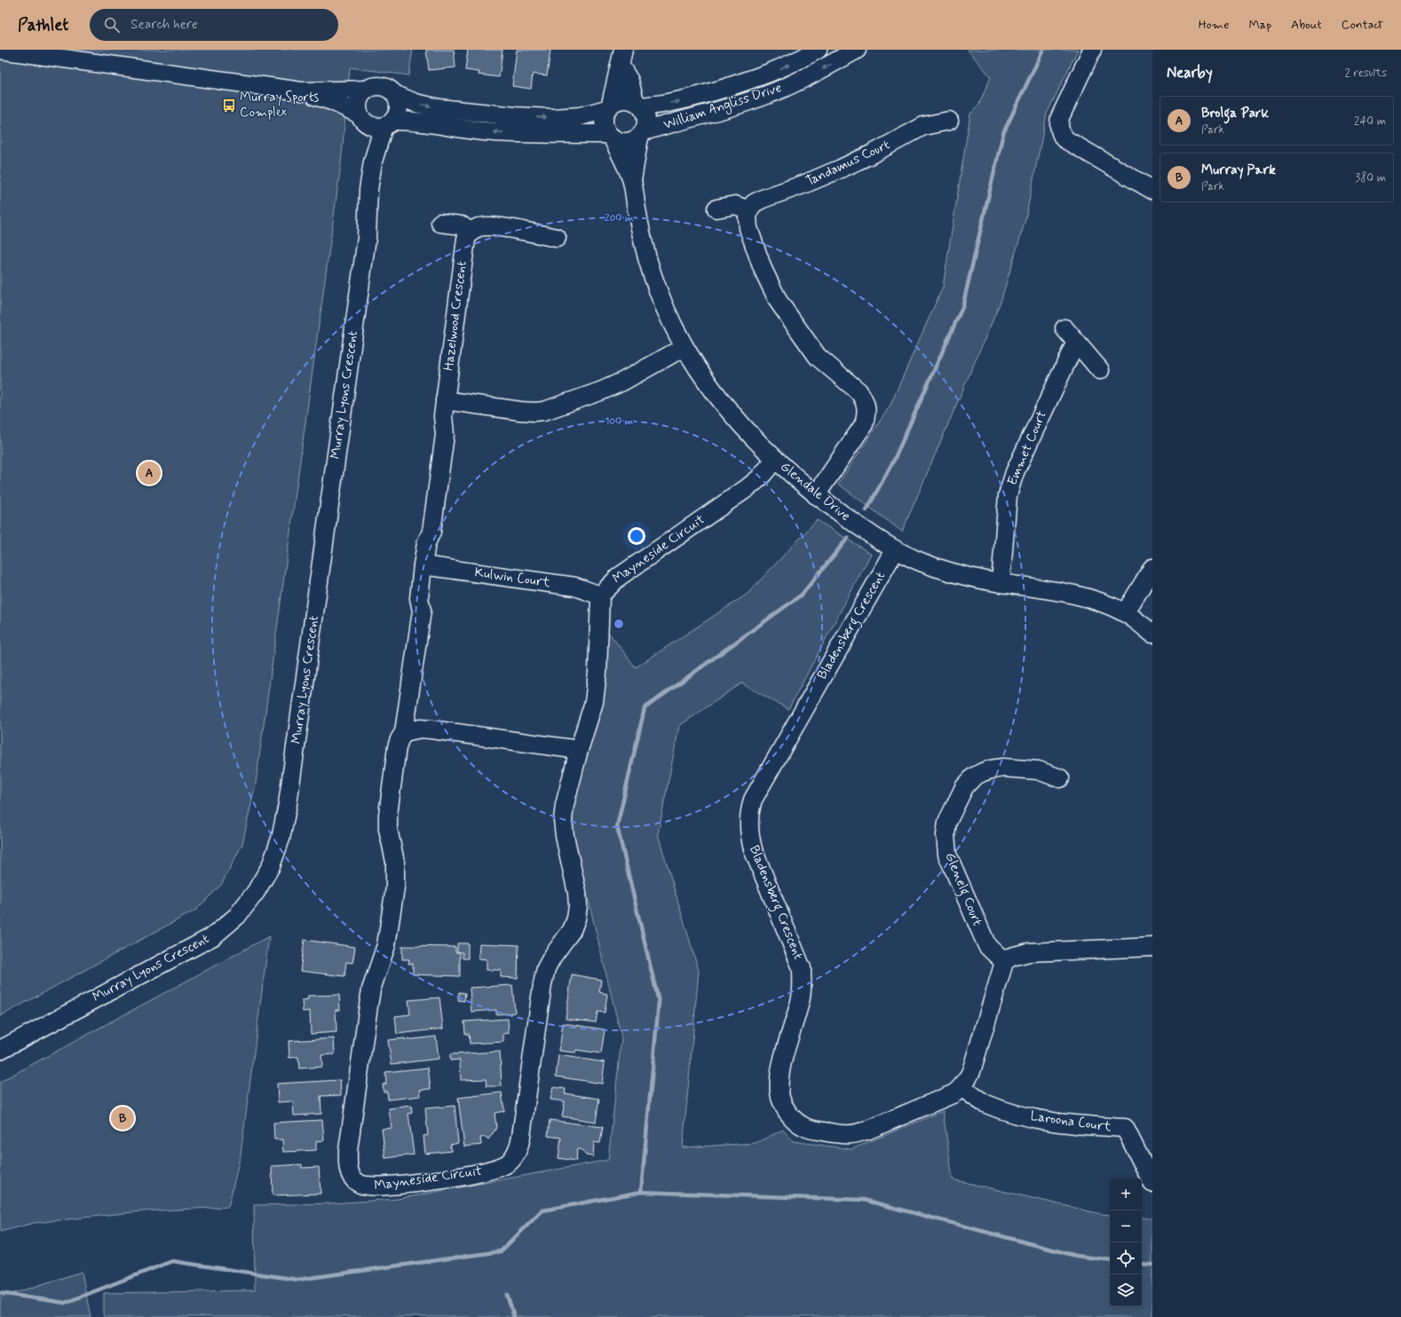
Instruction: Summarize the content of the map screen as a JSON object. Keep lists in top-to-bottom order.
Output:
{
  "streets": {
    "street": [
      "William Angliss Drive",
      "Tandamus Court",
      "Hazelwood Crescent",
      "Murray Lyons Crescent",
      "Emmet Court",
      "Glendale Drive",
      "Mayneside Circuit",
      "Kulwin Court",
      "Bladensberg Crescent",
      "Glenelg Court",
      "Laroona Court"
    ]
  },
  "crossings": [
    ["William Angliss Drive", "Glendale Drive"],
    ["Hazelwood Crescent", "Mayneside Circuit"],
    ["Hazelwood Crescent", "Kulwin Court"],
    ["Emmet Court", "Glendale Drive"],
    ["Glendale Drive", "Mayneside Circuit"],
    ["Glendale Drive", "Bladensberg Crescent"],
    ["Mayneside Circuit", "Kulwin Court"],
    ["Bladensberg Crescent", "Glenelg Court"],
    ["Bladensberg Crescent", "Laroona Court"]
  ],
  "places": {
    "bus stop": ["Murray Sports Complex"]
  },
  "page": {
    "header": "Pathlet",
    "search": "Search here",
    "nav": [
      "Home",
      "Map",
      "About",
      "Contact"
    ],
    "heading": ["Nearby", "2 results"],
    "list": [
      {
        "mark": "A",
        "name": "Brolga Park",
        "note": "Park",
        "value": "240 m"
      },
      {
        "mark": "B",
        "name": "Murray Park",
        "note": "Park",
        "value": "380 m"
      }
    ],
    "pins": ["A", "B"],
    "map_buttons": ["+", "−"]
  },
  "rings": ["200 m", "100 m"]
}
